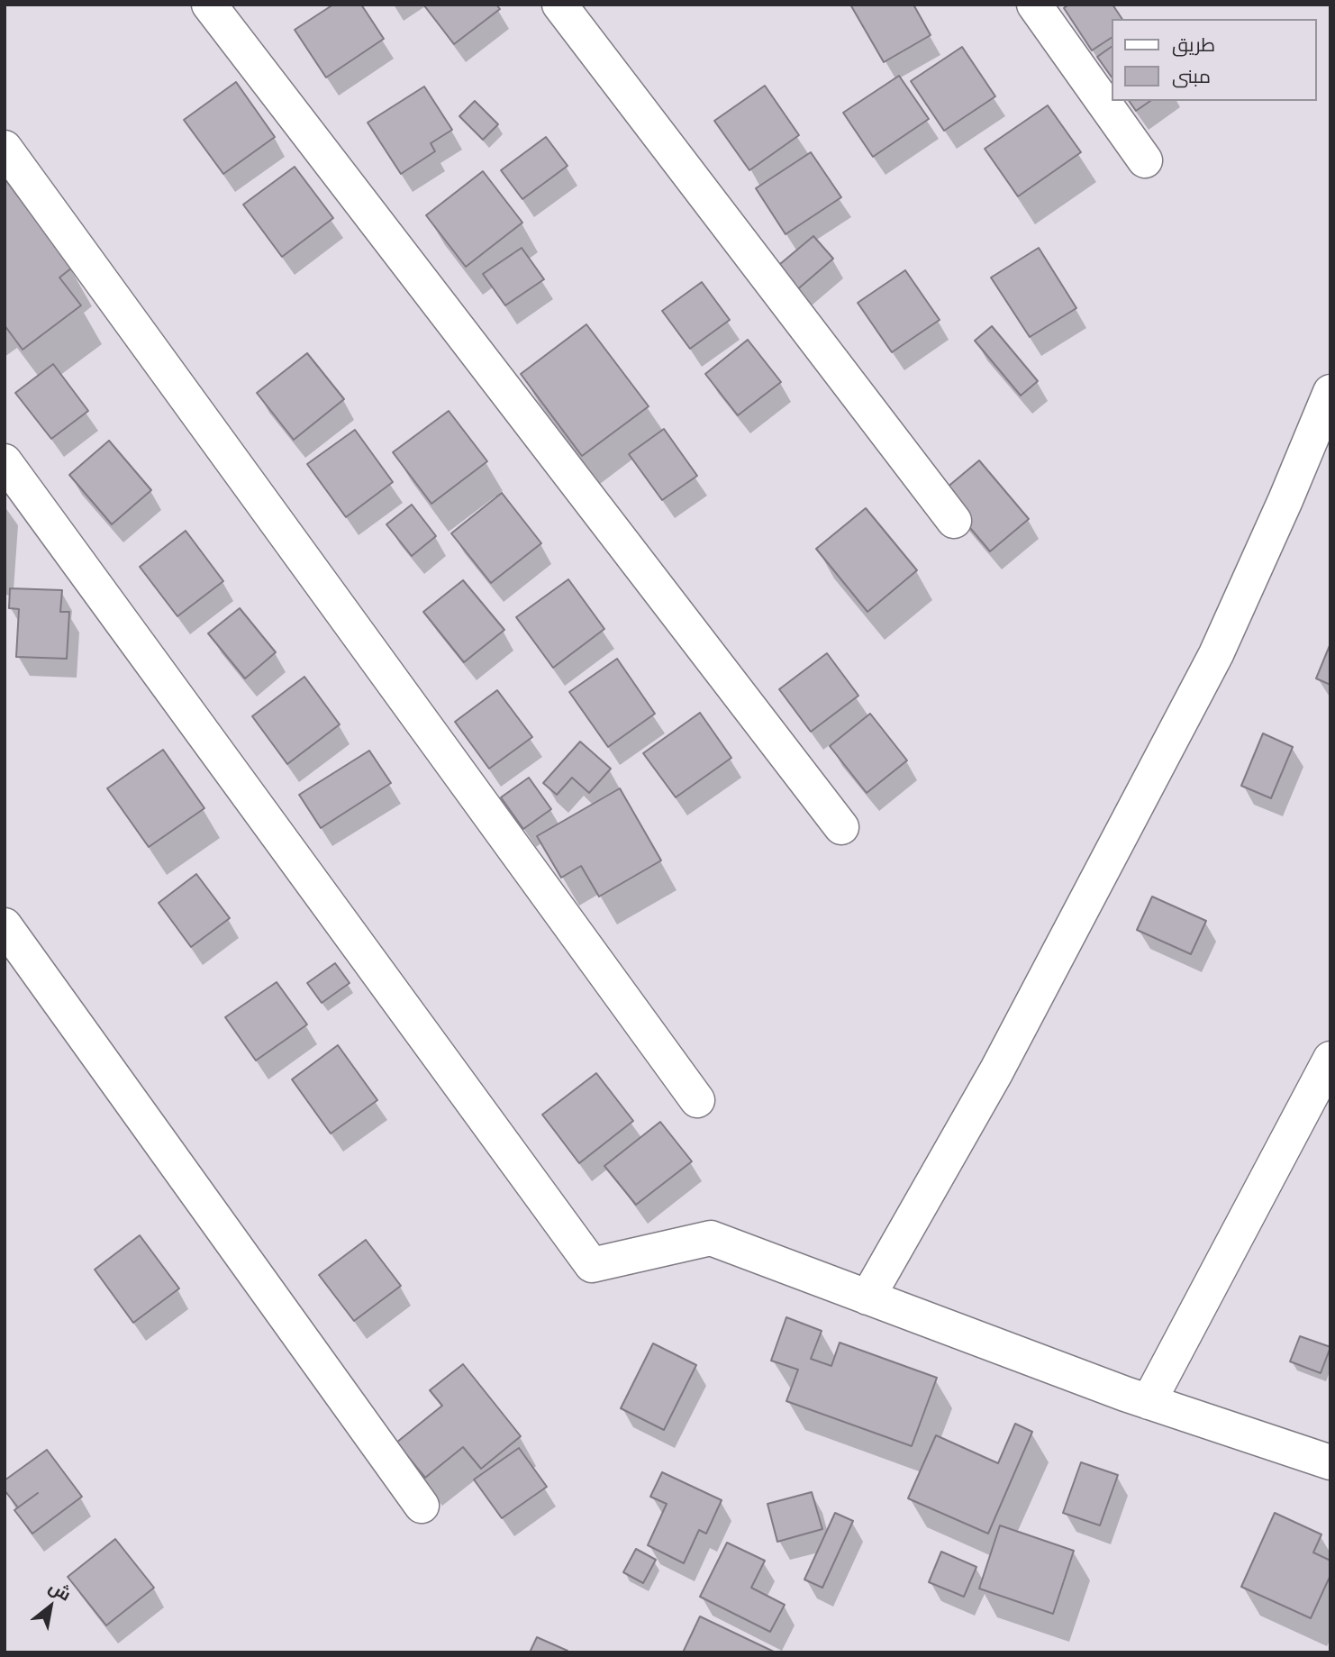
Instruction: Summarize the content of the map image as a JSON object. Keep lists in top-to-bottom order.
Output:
{
  "legend": ["طريق", "مبنى"],
  "north": "top right"
}
